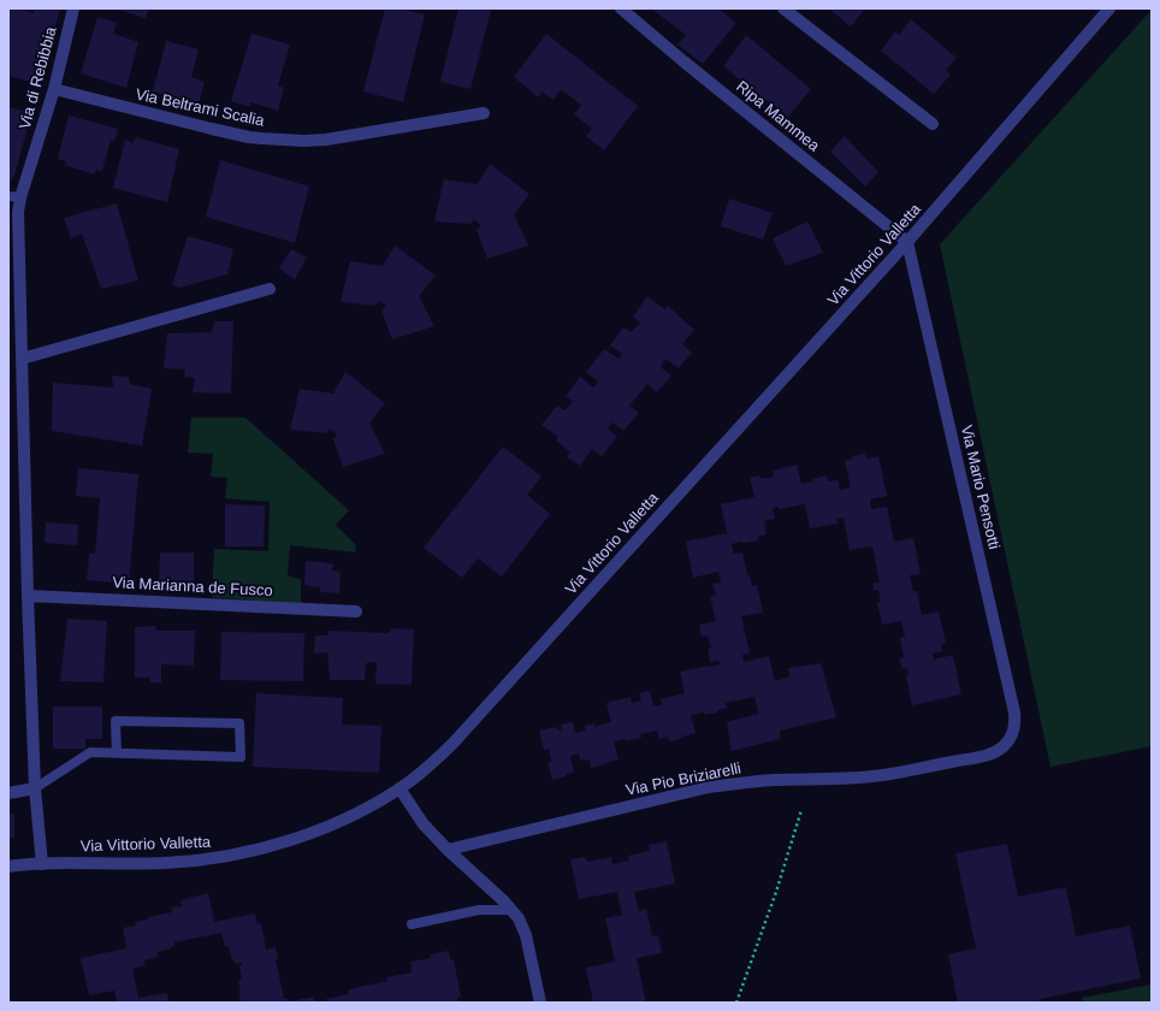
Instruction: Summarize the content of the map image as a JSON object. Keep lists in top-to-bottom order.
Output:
{
  "streets": {
    "street": [
      "Via di Rebibbia",
      "Via Beltrami Scalia",
      "Ripa Mammea",
      "Via Vittorio Valletta",
      "Via Mario Pensotti",
      "Via Marianna de Fusco",
      "Via Pio Briziarelli"
    ]
  },
  "crossings": [
    ["Via di Rebibbia", "Via Beltrami Scalia"],
    ["Via di Rebibbia", "Via Vittorio Valletta"],
    ["Via di Rebibbia", "Via Marianna de Fusco"],
    ["Ripa Mammea", "Via Vittorio Valletta"],
    ["Ripa Mammea", "Via Mario Pensotti"],
    ["Via Vittorio Valletta", "Via Mario Pensotti"],
    ["Via Mario Pensotti", "Via Pio Briziarelli"]
  ]
}
